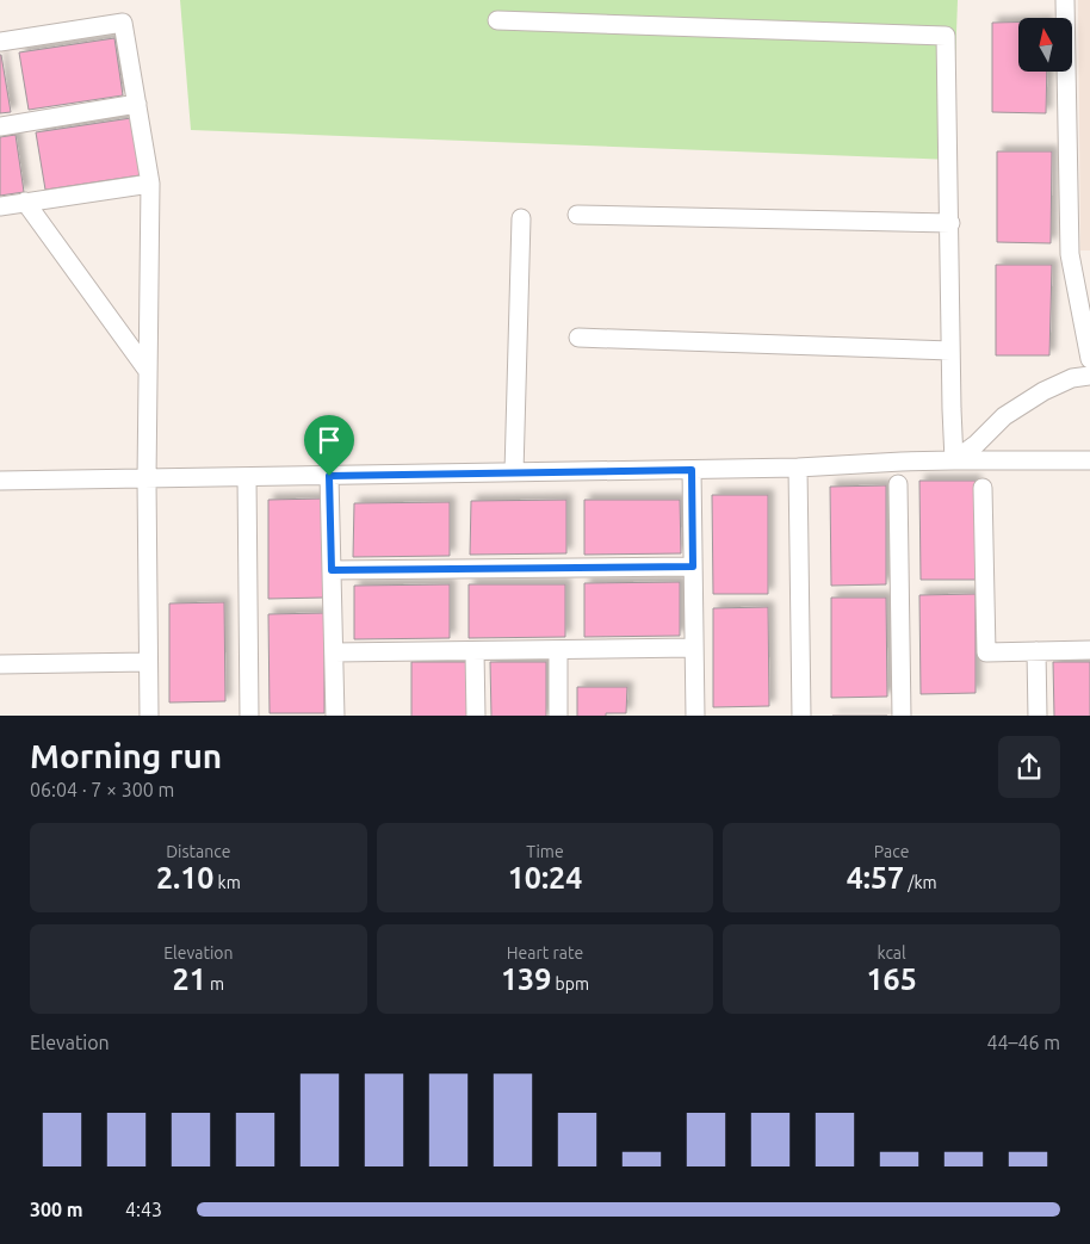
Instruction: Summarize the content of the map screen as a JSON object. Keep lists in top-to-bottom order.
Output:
{
  "north": "top",
  "page": {
    "heading": ["Morning run", "06:04 · 7 × 300 m"],
    "stats": [
      ["Distance", "2.10 km"],
      ["Time", "10:24"],
      ["Pace", "4:57 /km"],
      ["Elevation", "21 m"],
      ["Heart rate", "139 bpm"],
      ["kcal", "165"]
    ],
    "chart": ["Elevation", "44–46 m"],
    "list": [
      {
        "name": "300 m",
        "note": "4:43"
      }
    ]
  }
}
